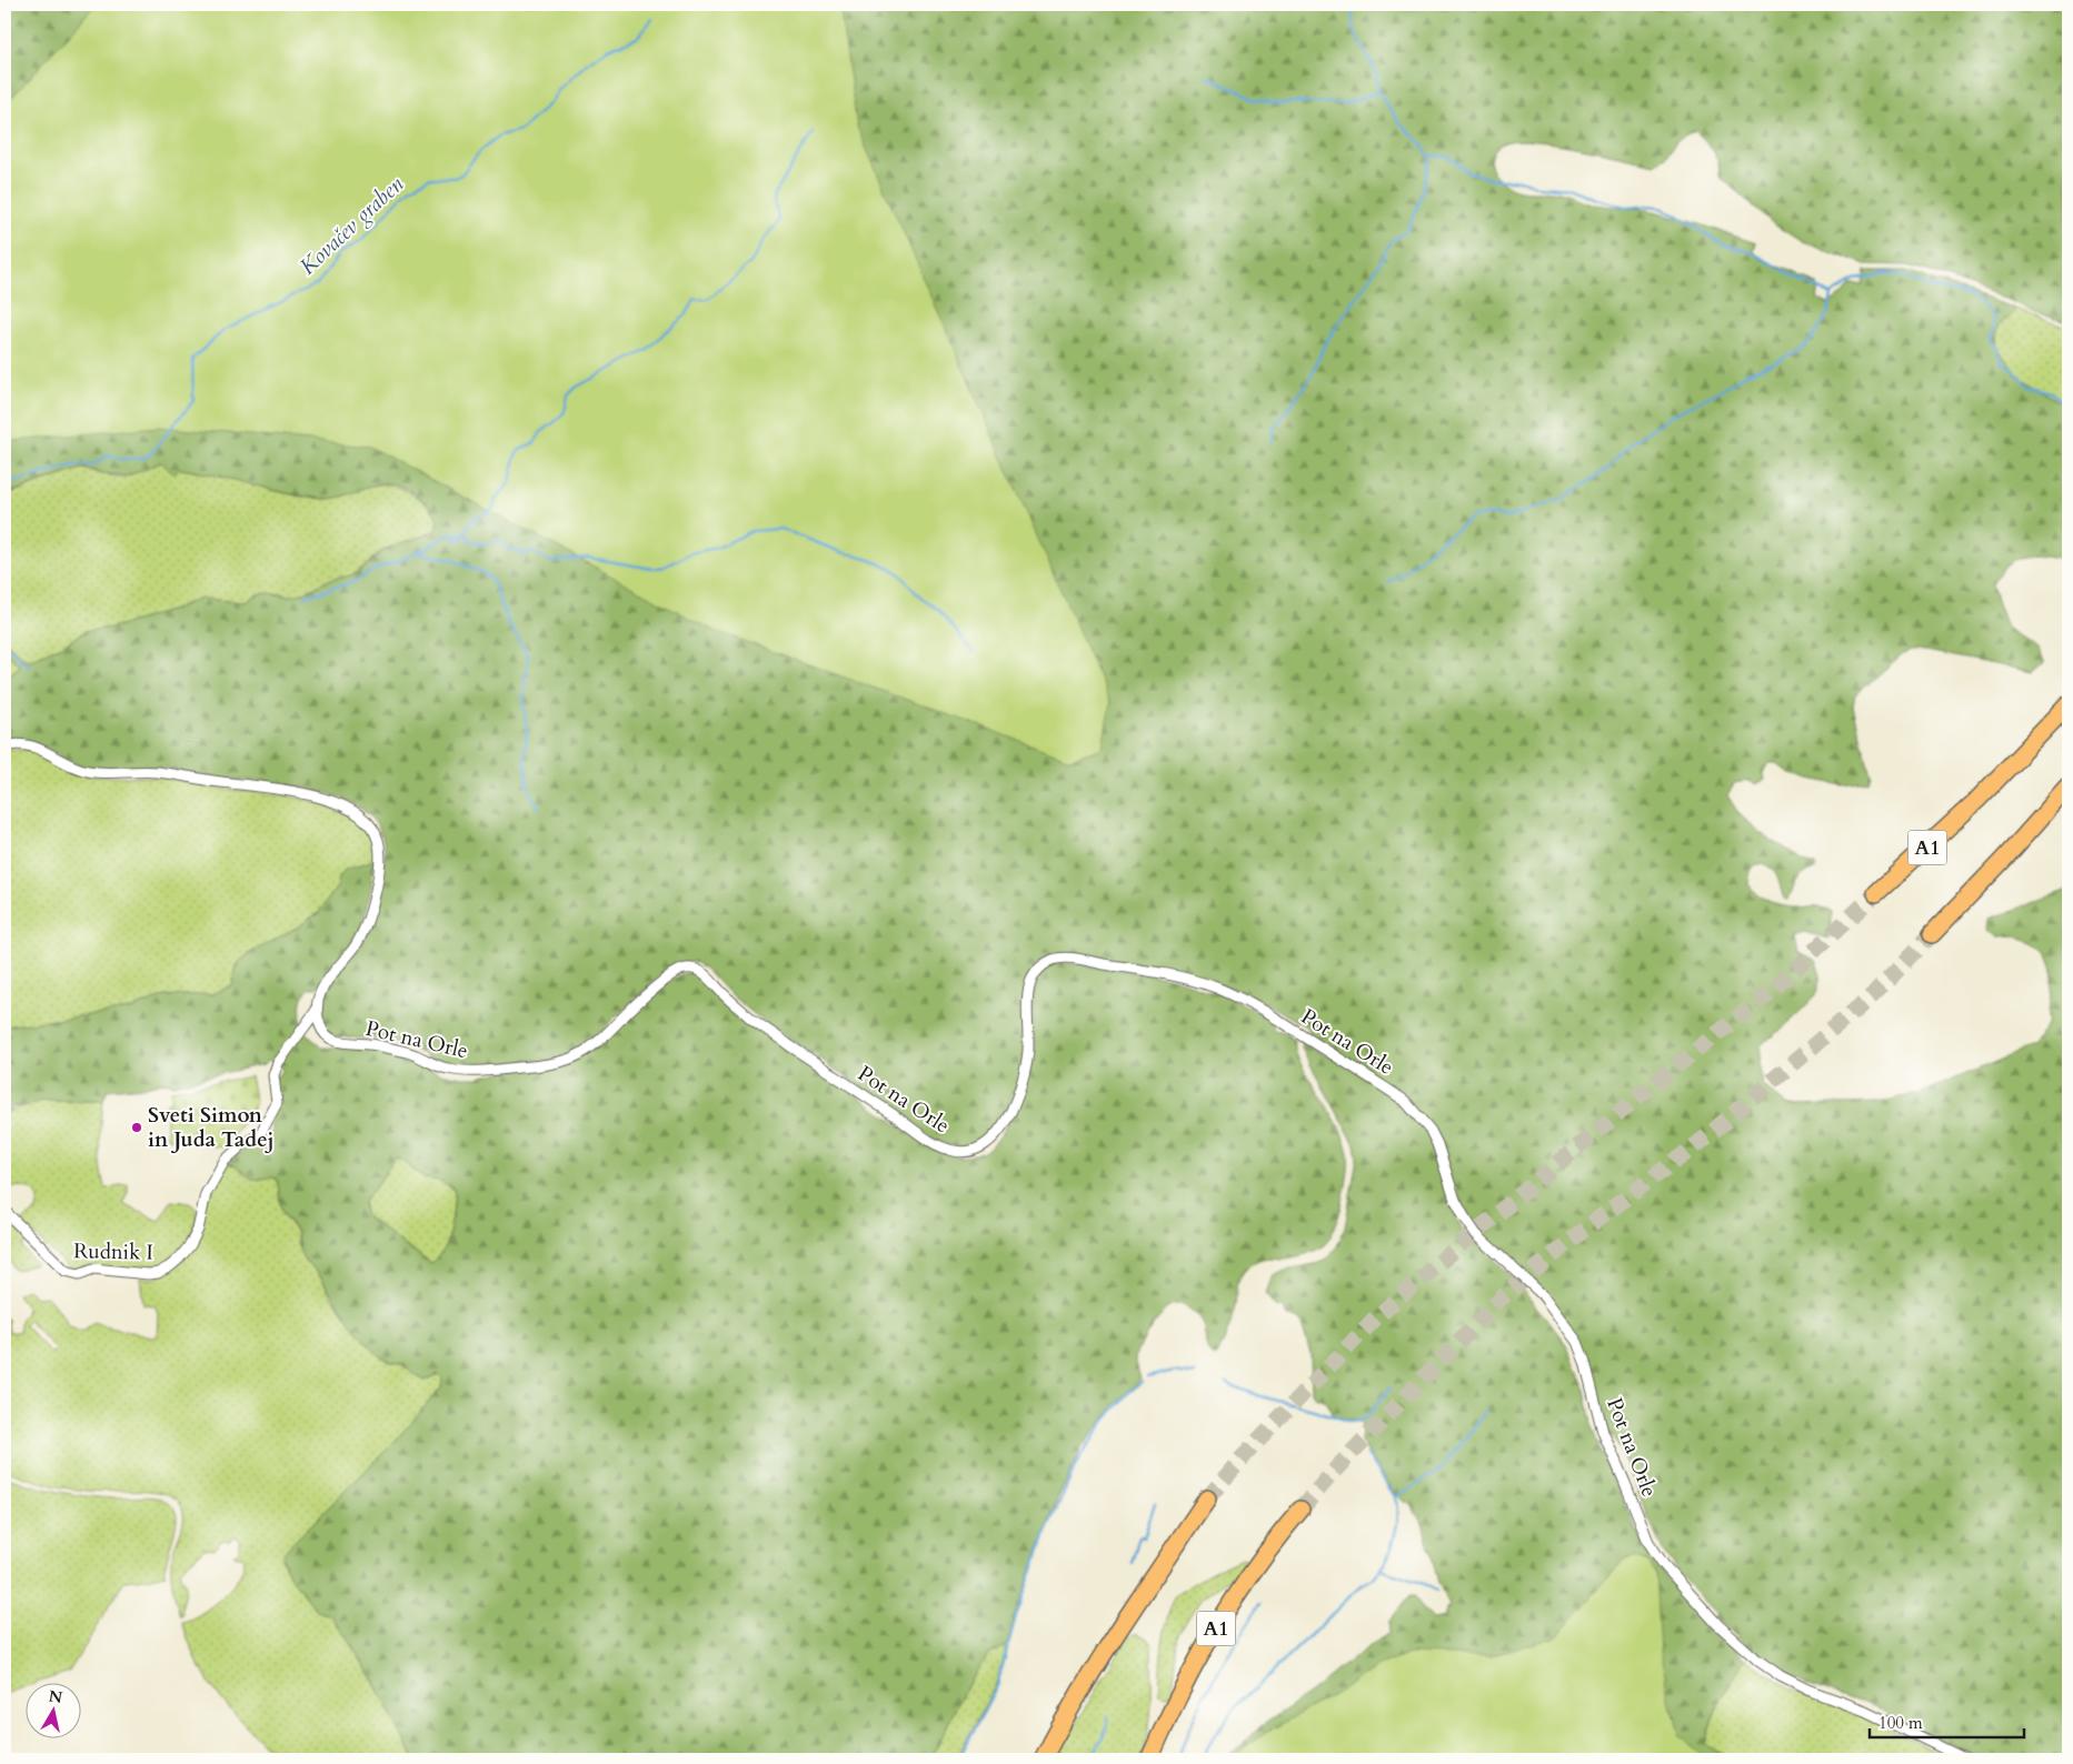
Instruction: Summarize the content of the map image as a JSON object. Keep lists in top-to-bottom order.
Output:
{
  "streets": {
    "highway": ["A1"],
    "street": ["Pot na Orle", "Rudnik I"]
  },
  "crossings": [
    ["Pot na Orle", "Rudnik I"]
  ],
  "water": ["Kovačev graben"],
  "places": ["Sveti Simon in Juda Tadej"],
  "scale_bar": "100 m",
  "north": "top"
}
